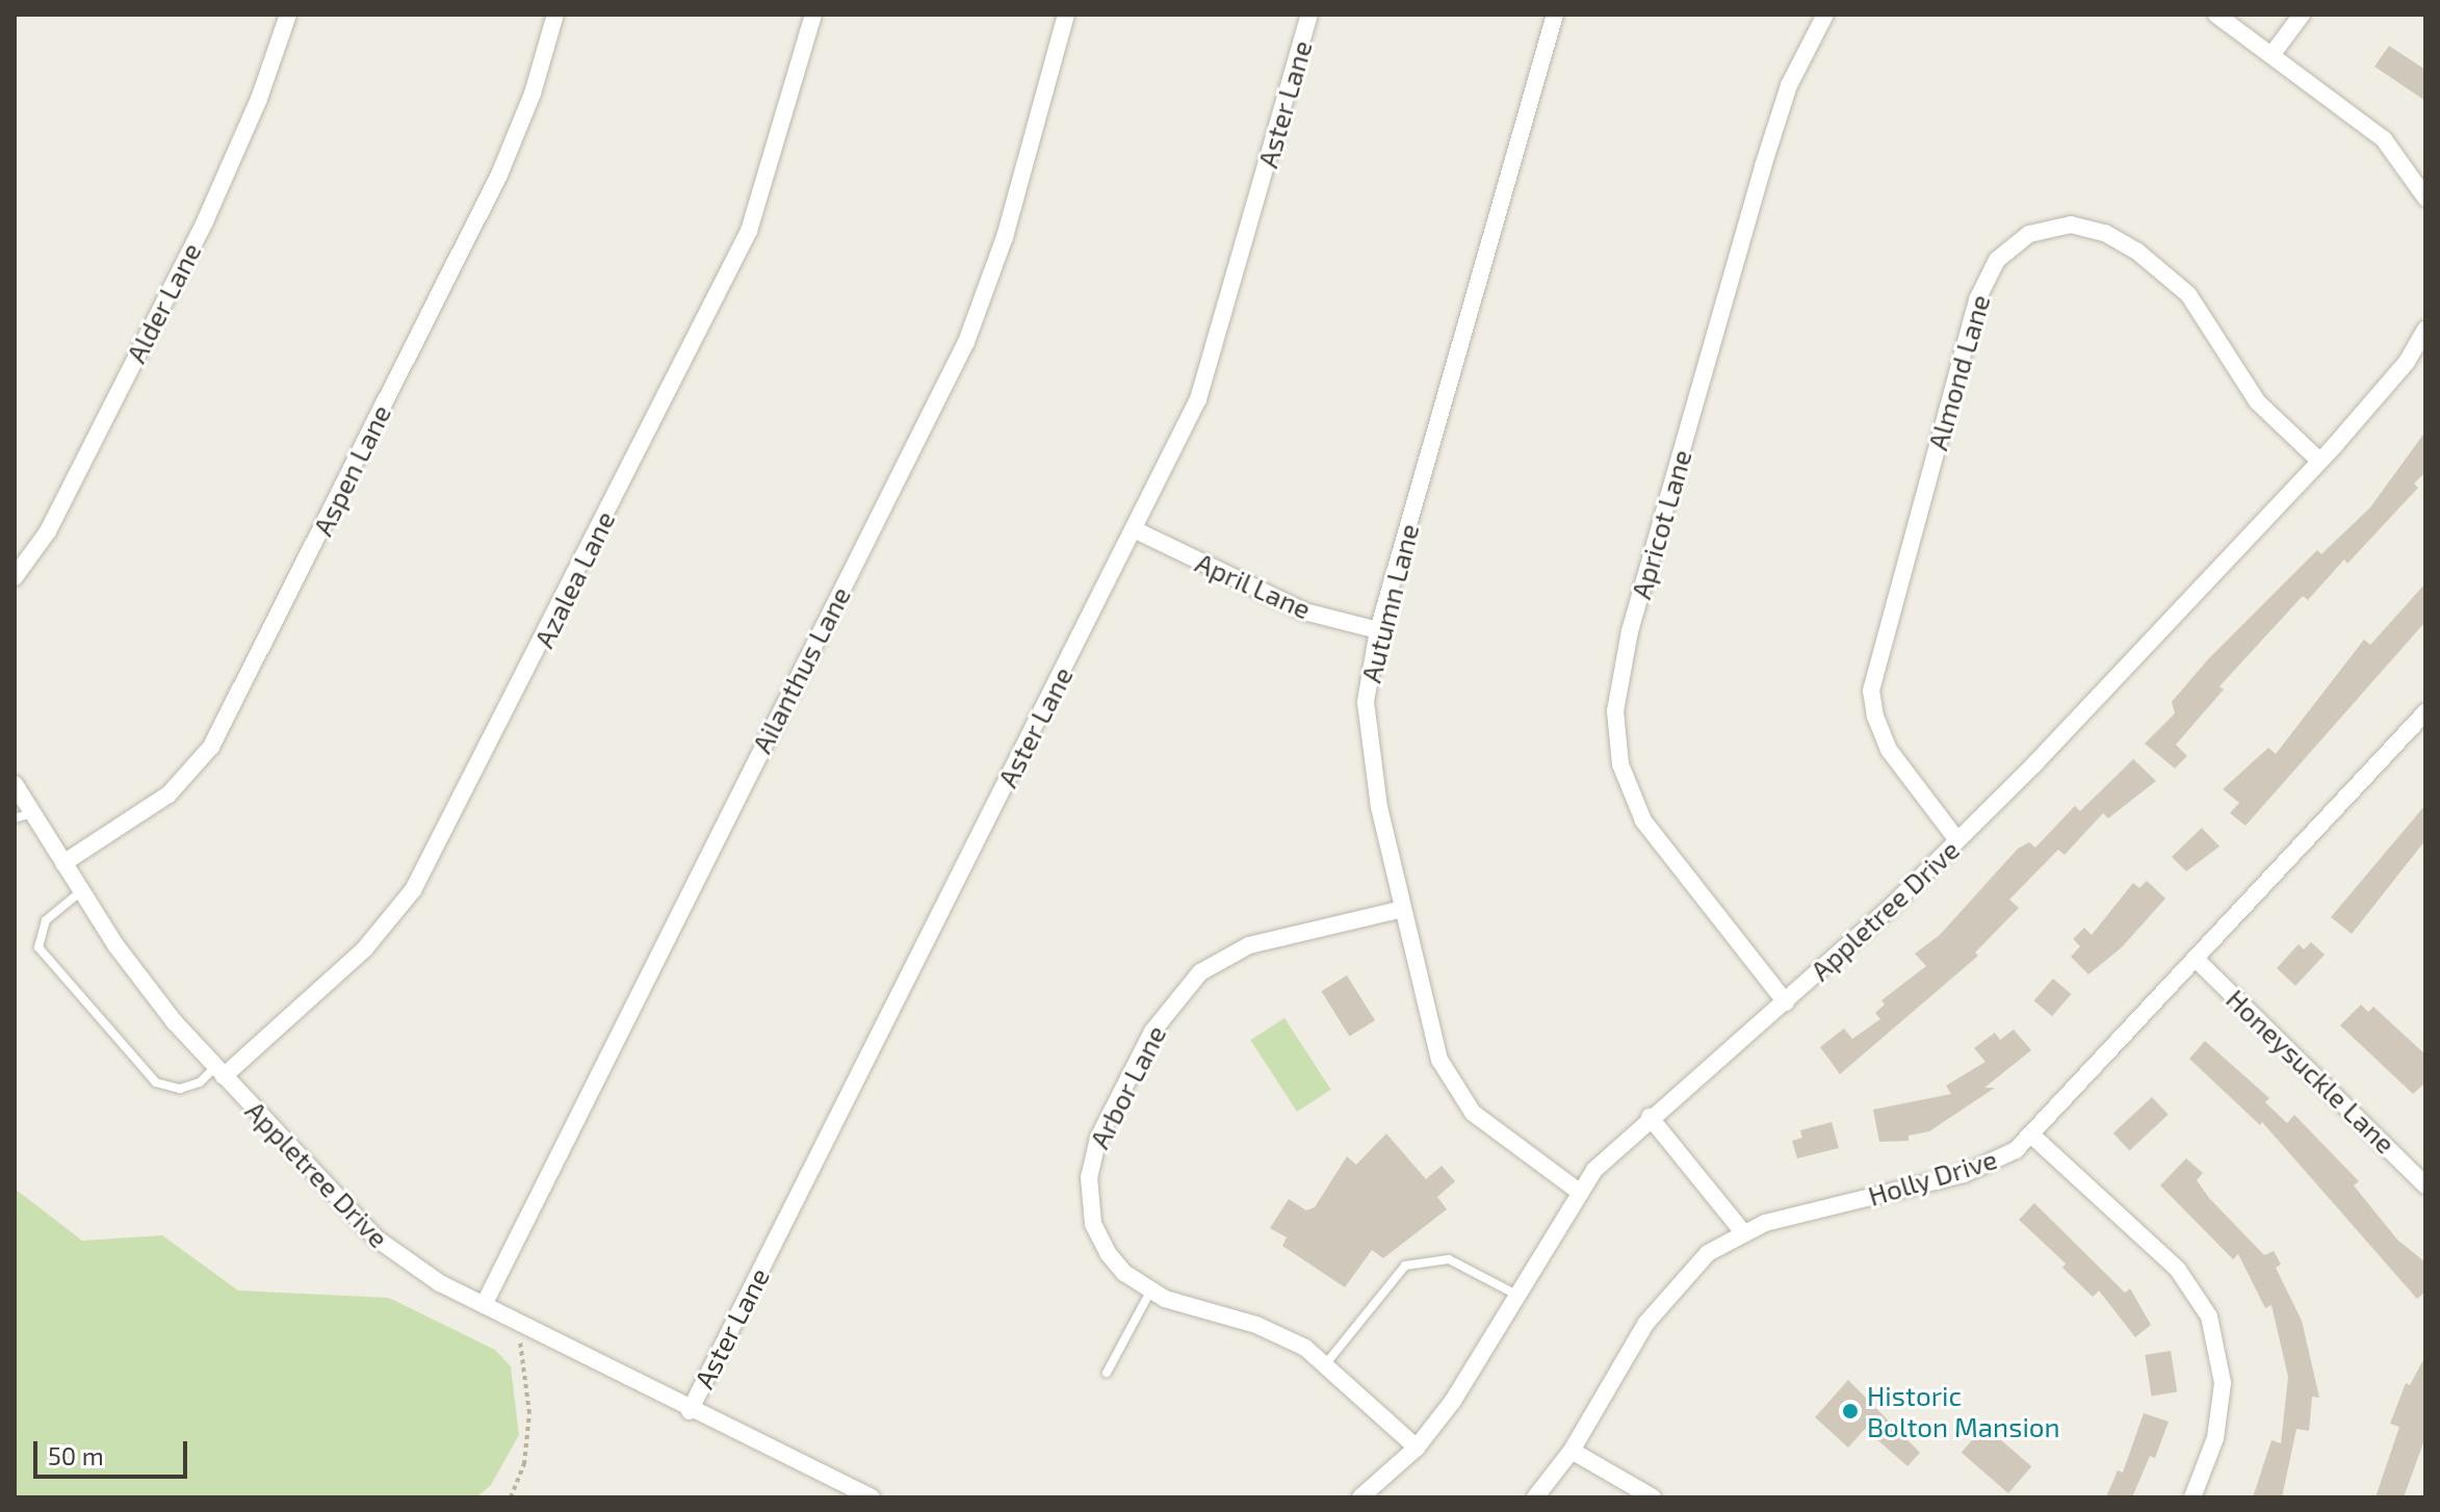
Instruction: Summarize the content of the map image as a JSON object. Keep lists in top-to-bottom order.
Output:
{
  "streets": {
    "street": [
      "Aster Lane",
      "Alder Lane",
      "Almond Lane",
      "Aspen Lane",
      "Apricot Lane",
      "Azalea Lane",
      "April Lane",
      "Autumn Lane",
      "Ailanthus Lane",
      "Appletree Drive",
      "Honeysuckle Lane",
      "Arbor Lane",
      "Holly Drive"
    ]
  },
  "crossings": [
    ["Aster Lane", "April Lane"],
    ["Aster Lane", "Appletree Drive"],
    ["Almond Lane", "Appletree Drive"],
    ["Aspen Lane", "Appletree Drive"],
    ["Apricot Lane", "Appletree Drive"],
    ["Azalea Lane", "Appletree Drive"],
    ["April Lane", "Autumn Lane"],
    ["Autumn Lane", "Appletree Drive"],
    ["Autumn Lane", "Arbor Lane"],
    ["Ailanthus Lane", "Appletree Drive"],
    ["Appletree Drive", "Arbor Lane"],
    ["Honeysuckle Lane", "Holly Drive"]
  ],
  "places": ["Historic Bolton Mansion"],
  "scale_bar": "50 m"
}
